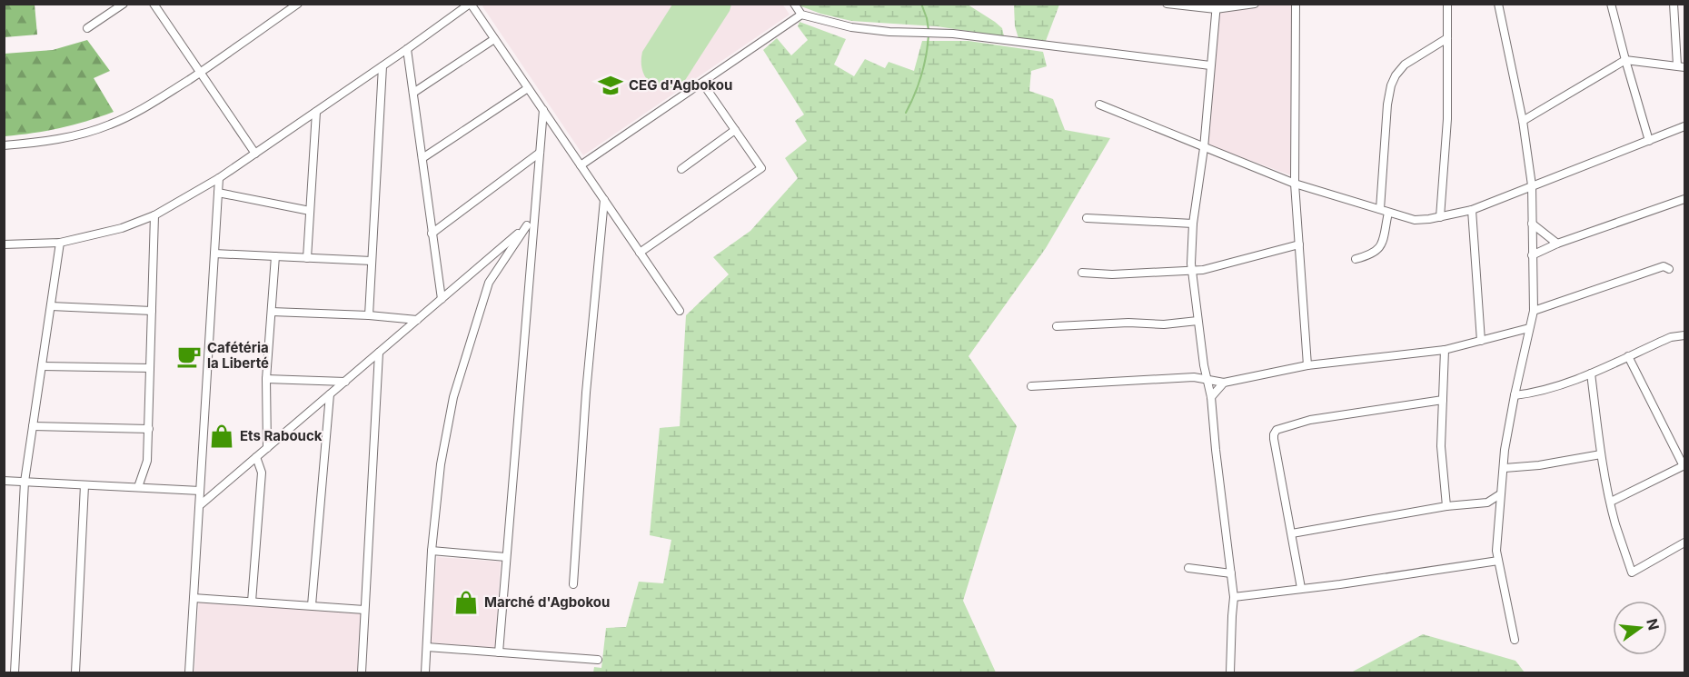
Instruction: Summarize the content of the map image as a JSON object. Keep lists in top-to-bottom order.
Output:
{
  "places": {
    "school or university": ["CEG d'Agbokou"],
    "cafe": ["Cafétéria la Liberté"],
    "shop": ["Ets Rabouck", "Marché d'Agbokou"]
  },
  "north": "right"
}
